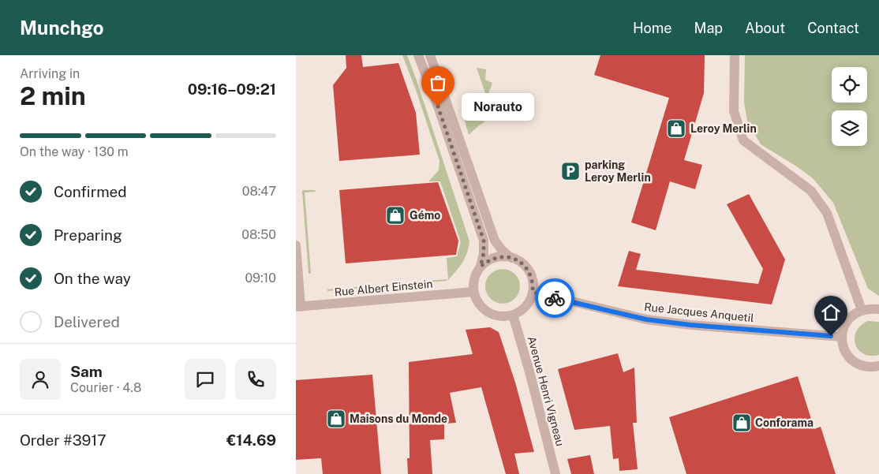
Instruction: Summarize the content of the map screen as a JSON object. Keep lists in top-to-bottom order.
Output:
{
  "streets": {
    "street": ["Rue Albert Einstein", "Rue Jacques Anquetil", "Avenue Henri Vigneau"]
  },
  "crossings": [
    ["Rue Albert Einstein", "Rue Jacques Anquetil"],
    ["Rue Albert Einstein", "Avenue Henri Vigneau"],
    ["Rue Jacques Anquetil", "Avenue Henri Vigneau"]
  ],
  "places": {
    "other": ["Norauto"],
    "shop": [
      "Leroy Merlin",
      "Gémo",
      "Maisons du Monde",
      "Conforama"
    ],
    "parking": ["parking Leroy Merlin"]
  },
  "page": {
    "header": "Munchgo",
    "nav": [
      "Home",
      "Map",
      "About",
      "Contact"
    ],
    "heading": ["2 min", "Arriving in", "09:16–09:21"],
    "panel": [
      "Sam",
      "Courier · 4.8",
      "Order #3917",
      "€14.69"
    ],
    "bubble": "Norauto",
    "bar": "On the way · 130 m",
    "list": [
      ["Confirmed", "08:47"],
      ["Preparing", "08:50"],
      ["On the way", "09:10"],
      "Delivered"
    ]
  }
}
